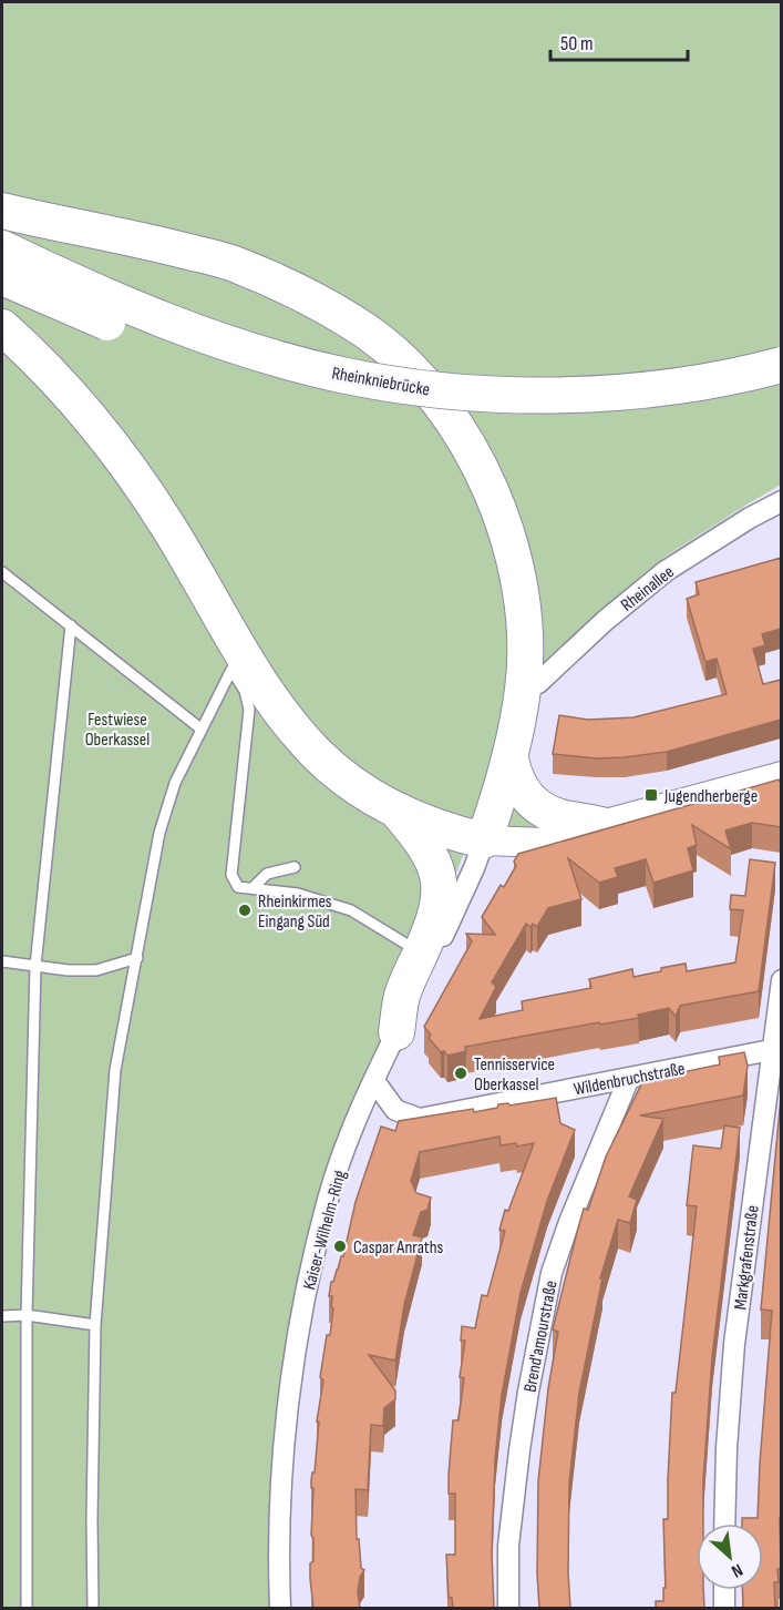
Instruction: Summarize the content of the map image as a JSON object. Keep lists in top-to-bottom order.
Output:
{
  "streets": {
    "highway": ["Rheinkniebrücke"],
    "street": [
      "Rheinallee",
      "Wildenbruchstraße",
      "Kaiser-Wilhelm-Ring",
      "Markgrafenstraße",
      "Brend'amourstraße"
    ]
  },
  "crossings": [
    ["Wildenbruchstraße", "Kaiser-Wilhelm-Ring"],
    ["Wildenbruchstraße", "Markgrafenstraße"],
    ["Wildenbruchstraße", "Brend'amourstraße"]
  ],
  "parks": ["Festwiese Oberkassel"],
  "places": {
    "transit": ["Jugendherberge"],
    "other": ["Rheinkirmes Eingang Süd", "Tennisservice Oberkassel", "Caspar Anraths"]
  },
  "scale_bar": "50 m",
  "north": "bottom right"
}
